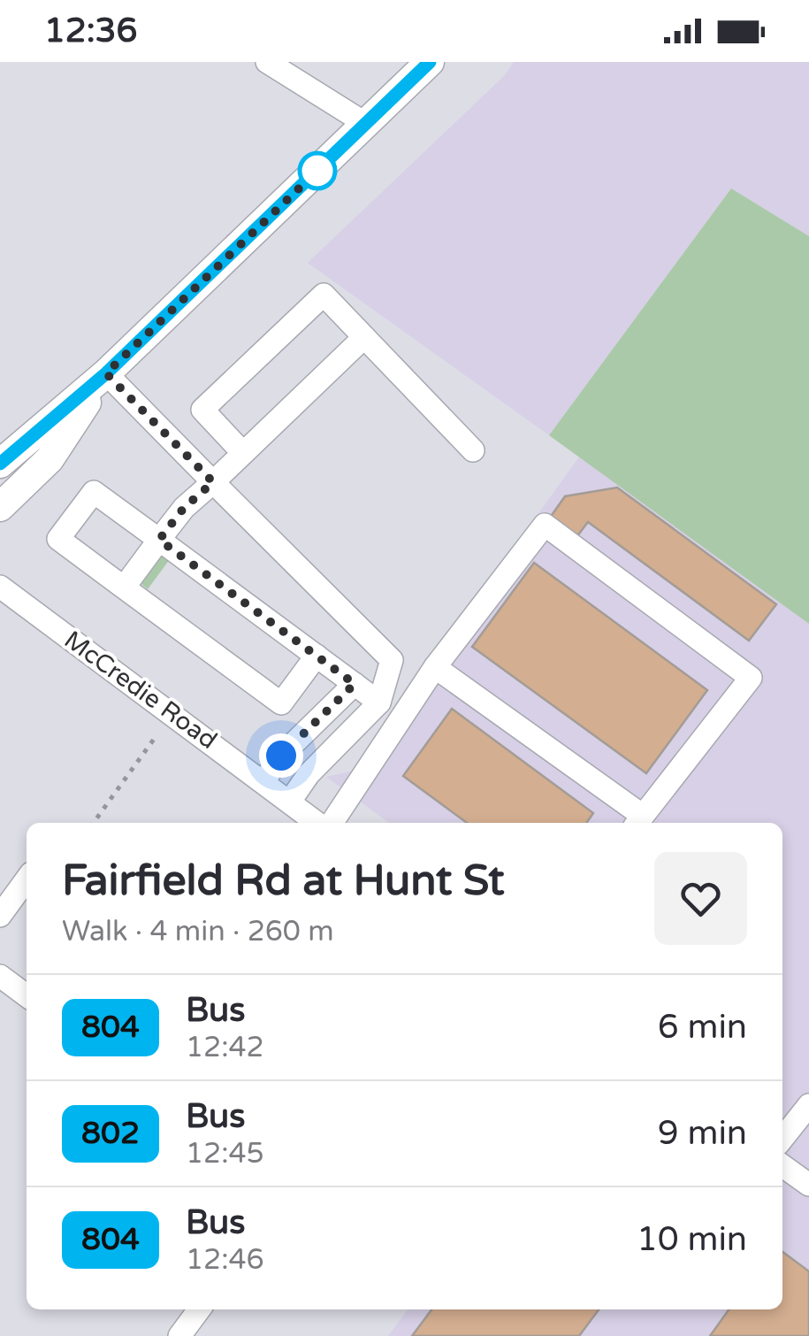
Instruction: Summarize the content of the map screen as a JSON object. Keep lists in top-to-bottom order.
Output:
{
  "streets": {
    "street": ["McCredie Road"]
  },
  "lines": ["bus line 804"],
  "page": {
    "status": "12:36",
    "heading": ["Fairfield Rd at Hunt St", "Walk · 4 min · 260 m"],
    "list": [
      {
        "mark": "804",
        "name": "Bus",
        "note": "12:42",
        "value": "6 min"
      },
      {
        "mark": "802",
        "name": "Bus",
        "note": "12:45",
        "value": "9 min"
      },
      {
        "mark": "804",
        "name": "Bus",
        "note": "12:46",
        "value": "10 min"
      }
    ]
  }
}
